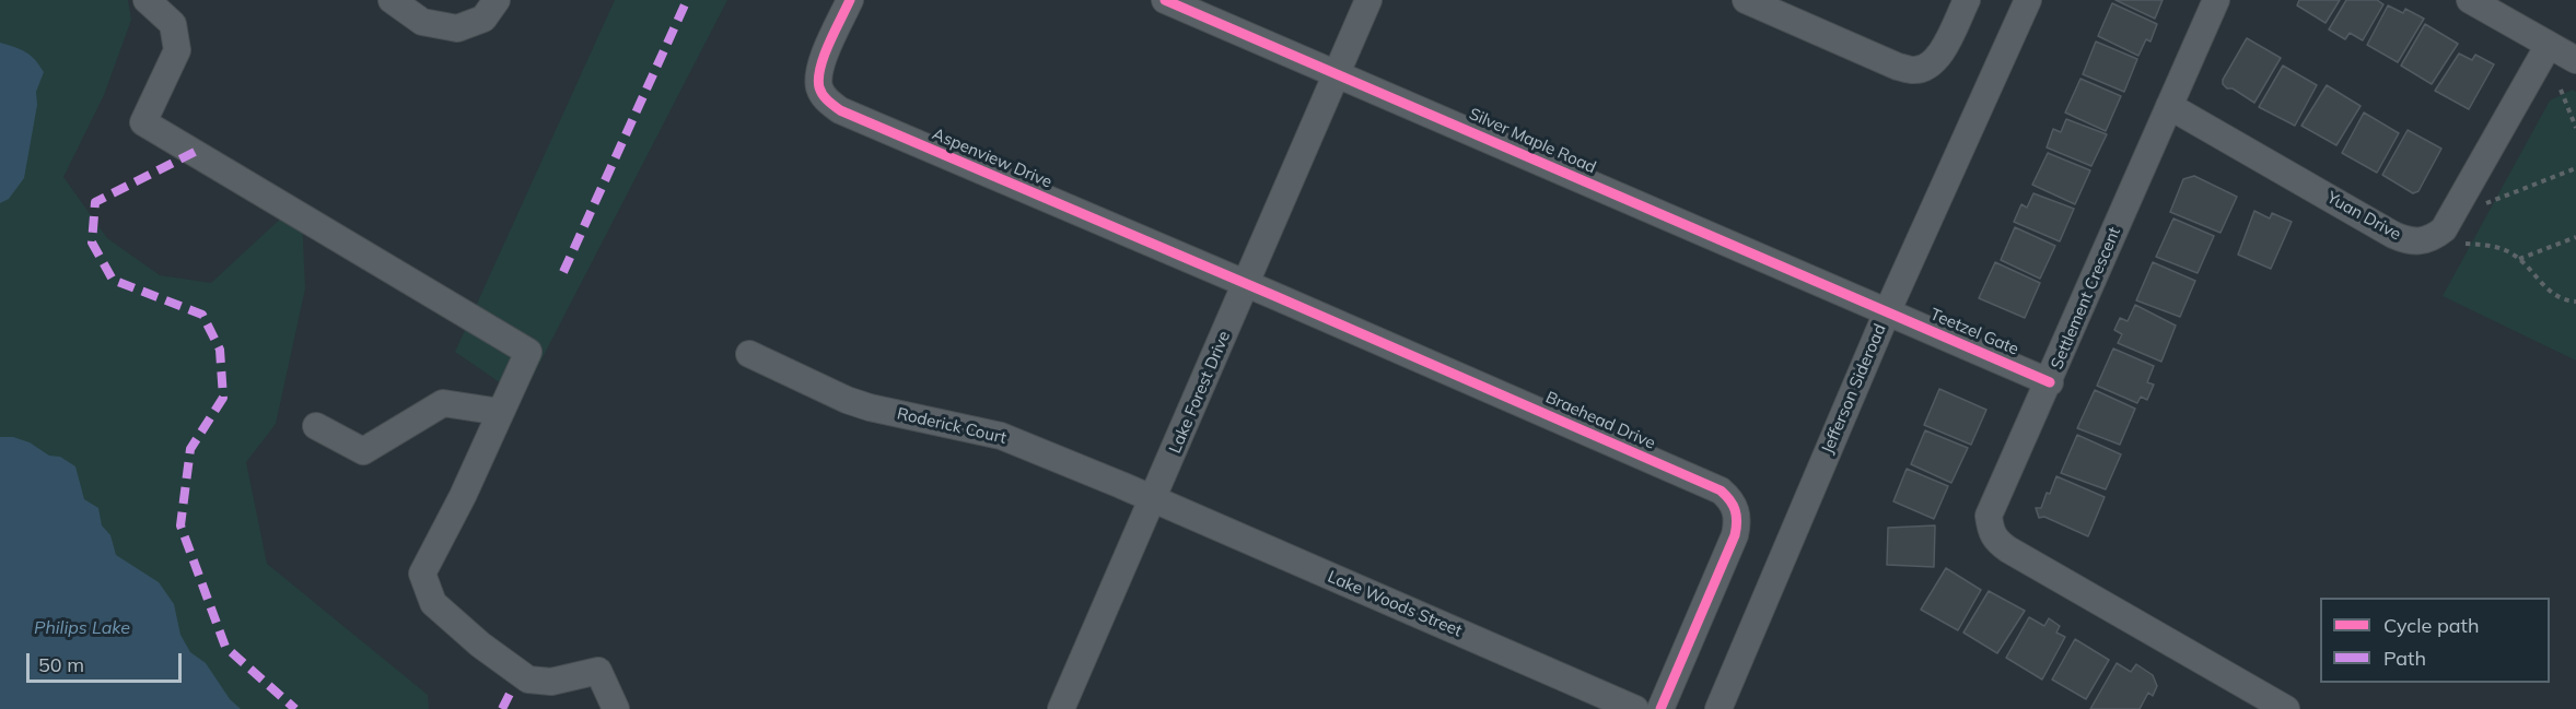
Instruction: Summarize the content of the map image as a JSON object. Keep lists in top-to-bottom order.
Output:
{
  "streets": {
    "street": [
      "Silver Maple Road",
      "Aspenview Drive",
      "Yuan Drive",
      "Settlement Crescent",
      "Teetzel Gate",
      "Jefferson Sideroad",
      "Lake Forest Drive",
      "Braehead Drive",
      "Roderick Court",
      "Lake Woods Street"
    ]
  },
  "crossings": [
    ["Silver Maple Road", "Teetzel Gate"],
    ["Silver Maple Road", "Jefferson Sideroad"],
    ["Silver Maple Road", "Lake Forest Drive"],
    ["Aspenview Drive", "Lake Forest Drive"],
    ["Aspenview Drive", "Braehead Drive"],
    ["Yuan Drive", "Settlement Crescent"],
    ["Settlement Crescent", "Teetzel Gate"],
    ["Teetzel Gate", "Jefferson Sideroad"],
    ["Lake Forest Drive", "Braehead Drive"],
    ["Lake Forest Drive", "Roderick Court"],
    ["Lake Forest Drive", "Lake Woods Street"],
    ["Roderick Court", "Lake Woods Street"]
  ],
  "water": ["Philips Lake"],
  "legend": ["Cycle path", "Path"],
  "scale_bar": "50 m"
}
